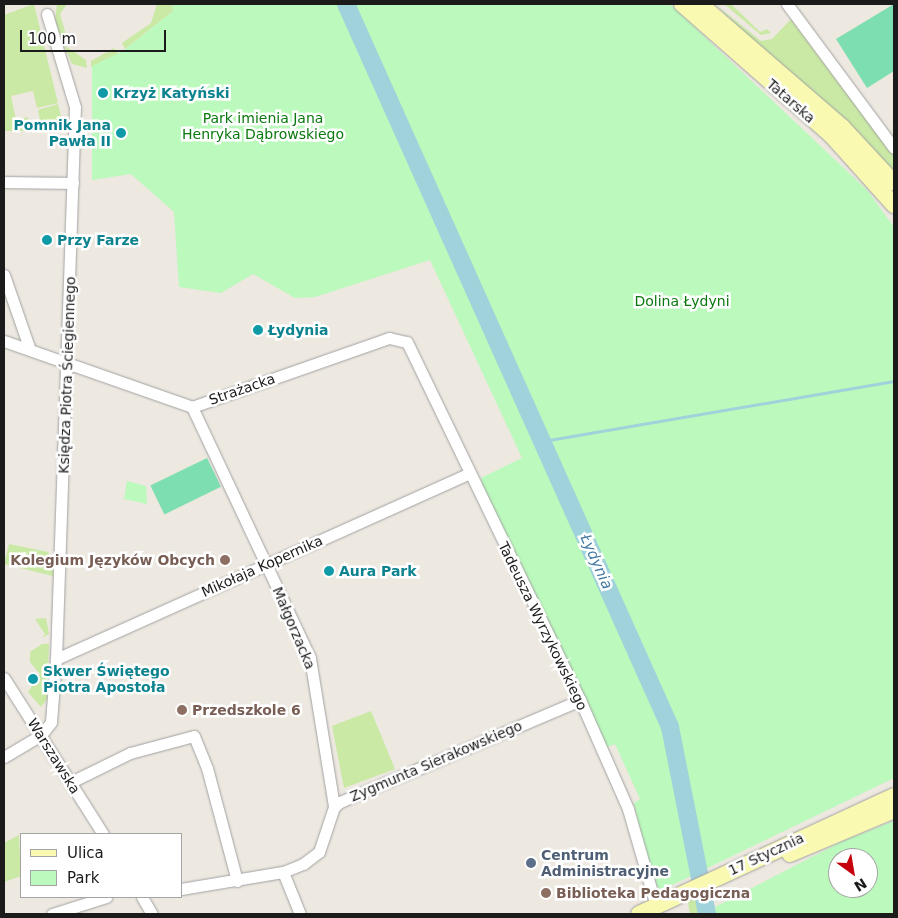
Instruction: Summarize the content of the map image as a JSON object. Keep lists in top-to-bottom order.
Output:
{
  "streets": {
    "main road": ["Tatarska", "17 Stycznia"],
    "street": [
      "Księdza Piotra Ściegiennego",
      "Strażacka",
      "Mikołaja Kopernika",
      "Tadeusza Wyrzykowskiego",
      "Małgorzacka",
      "Warszawska",
      "Zygmunta Sierakowskiego"
    ]
  },
  "crossings": [
    ["Księdza Piotra Ściegiennego", "Strażacka"],
    ["Księdza Piotra Ściegiennego", "Mikołaja Kopernika"],
    ["Księdza Piotra Ściegiennego", "Warszawska"],
    ["Strażacka", "Tadeusza Wyrzykowskiego"],
    ["Strażacka", "Małgorzacka"],
    ["Mikołaja Kopernika", "Tadeusza Wyrzykowskiego"],
    ["Mikołaja Kopernika", "Małgorzacka"],
    ["Tadeusza Wyrzykowskiego", "Zygmunta Sierakowskiego"],
    ["Tadeusza Wyrzykowskiego", "17 Stycznia"],
    ["Małgorzacka", "Zygmunta Sierakowskiego"]
  ],
  "water": ["Łydynia"],
  "parks": ["Park imienia Jana Henryka Dąbrowskiego", "Dolina Łydyni"],
  "places": [
    "Krzyż Katyński",
    "Pomnik Jana Pawła II",
    "Przy Farze",
    "Łydynia",
    "Kolegium Języków Obcych",
    "Aura Park",
    "Skwer Świętego Piotra Apostoła",
    "Przedszkole 6",
    "Centrum Administracyjne",
    "Biblioteka Pedagogiczna"
  ],
  "legend": ["Ulica", "Park"],
  "scale_bar": "100 m",
  "north": "bottom right"
}
